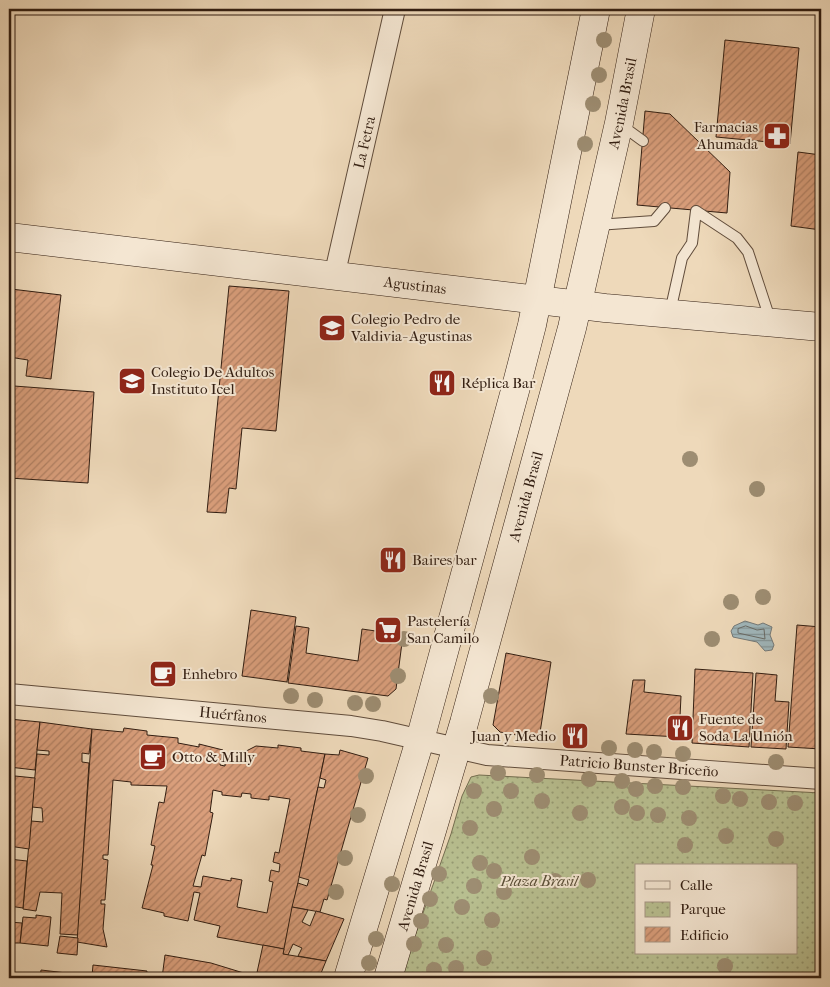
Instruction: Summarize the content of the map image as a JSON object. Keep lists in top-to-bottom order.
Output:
{
  "streets": {
    "main road": ["Avenida Brasil", "Agustinas"],
    "street": ["La Fetra", "Huérfanos", "Patricio Bunster Briceño"]
  },
  "crossings": [
    ["Avenida Brasil", "Agustinas"],
    ["Avenida Brasil", "Huérfanos"],
    ["Avenida Brasil", "Patricio Bunster Briceño"],
    ["La Fetra", "Agustinas"],
    ["Huérfanos", "Patricio Bunster Briceño"]
  ],
  "parks": ["Plaza Brasil"],
  "places": {
    "pharmacy": ["Farmacias Ahumada"],
    "school or university": ["Colegio Pedro de Valdivia- Agustinas", "Colegio De Adultos Instituto Icel"],
    "restaurant": [
      "Réplica Bar",
      "Baires bar",
      "Fuente de Soda La Unión",
      "Juan y Medio"
    ],
    "supermarket": ["Pastelería San Camilo"],
    "cafe": ["Enhebro", "Otto & Milly"]
  },
  "legend": ["Calle", "Parque", "Edificio"]
}
